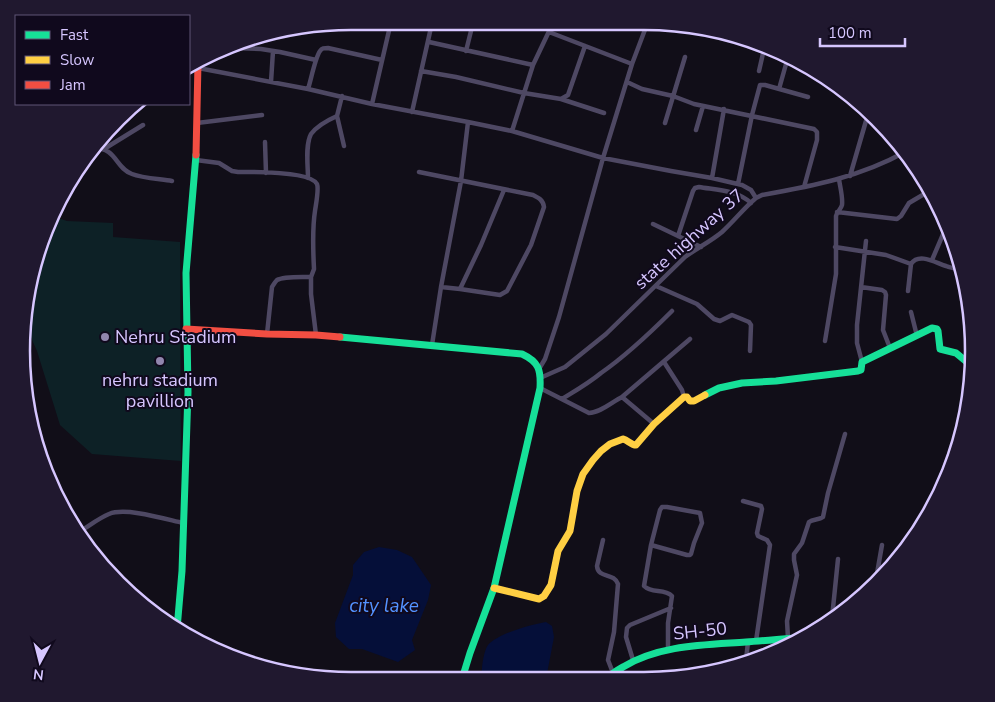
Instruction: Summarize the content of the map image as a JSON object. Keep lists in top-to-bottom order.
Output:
{
  "streets": {
    "main road": ["SH-50"],
    "street": ["state highway 37"]
  },
  "water": ["city lake"],
  "places": ["Nehru Stadium", "nehru stadium pavillion"],
  "legend": ["Fast", "Slow", "Jam"],
  "scale_bar": "100 m",
  "north": "bottom"
}
